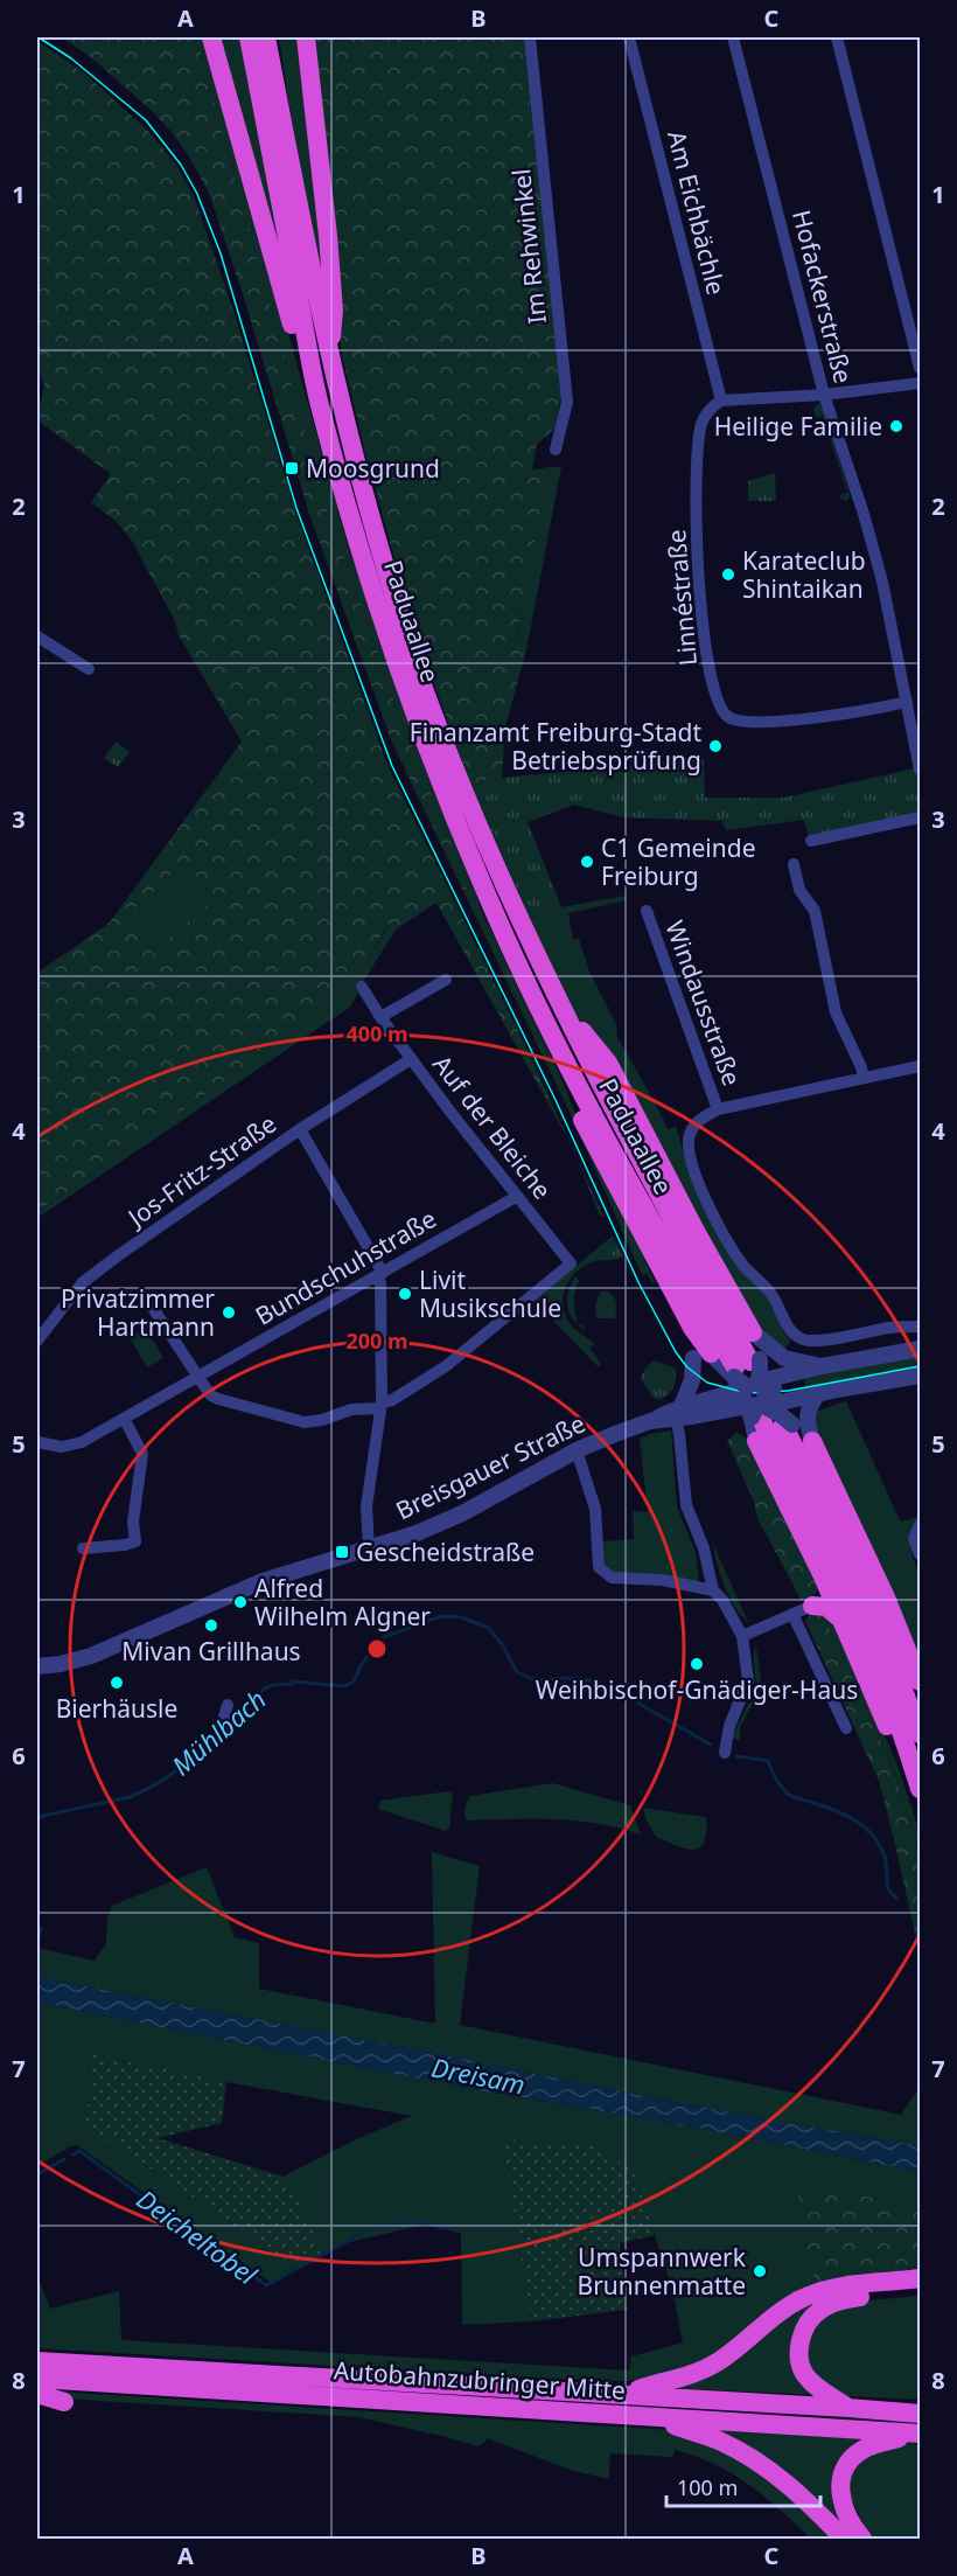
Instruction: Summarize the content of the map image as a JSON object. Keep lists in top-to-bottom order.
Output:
{
  "streets": {
    "highway": ["Paduaallee", "Autobahnzubringer Mitte"],
    "street": [
      "Am Eichbächle",
      "Im Rehwinkel",
      "Hofackerstraße",
      "Linnéstraße",
      "Windausstraße",
      "Auf der Bleiche",
      "Jos-Fritz-Straße",
      "Bundschuhstraße",
      "Breisgauer Straße"
    ]
  },
  "crossings": [
    ["Am Eichbächle", "Linnéstraße"],
    ["Hofackerstraße", "Linnéstraße"],
    ["Paduaallee", "Breisgauer Straße"],
    ["Auf der Bleiche", "Jos-Fritz-Straße"],
    ["Auf der Bleiche", "Bundschuhstraße"]
  ],
  "water": ["Mühlbach", "Dreisam", "Deicheltobel"],
  "places": {
    "other": [
      "Heilige Familie",
      "Karateclub Shintaikan",
      "Finanzamt Freiburg-Stadt Betriebsprüfung",
      "C1 Gemeinde Freiburg",
      "Livit Musikschule",
      "Privatzimmer Hartmann",
      "Alfred Wilhelm Algner",
      "Mivan Grillhaus",
      "Weihbischof-Gnädiger-Haus",
      "Bierhäusle",
      "Umspannwerk Brunnenmatte"
    ],
    "transit": ["Moosgrund", "Gescheidstraße"]
  },
  "scale_bar": "100 m",
  "grid": {
    "columns": ["A", "B", "C"],
    "rows": [
      "1",
      "2",
      "3",
      "4",
      "5",
      "6",
      "7",
      "8"
    ]
  },
  "rings": ["400 m", "200 m"]
}
